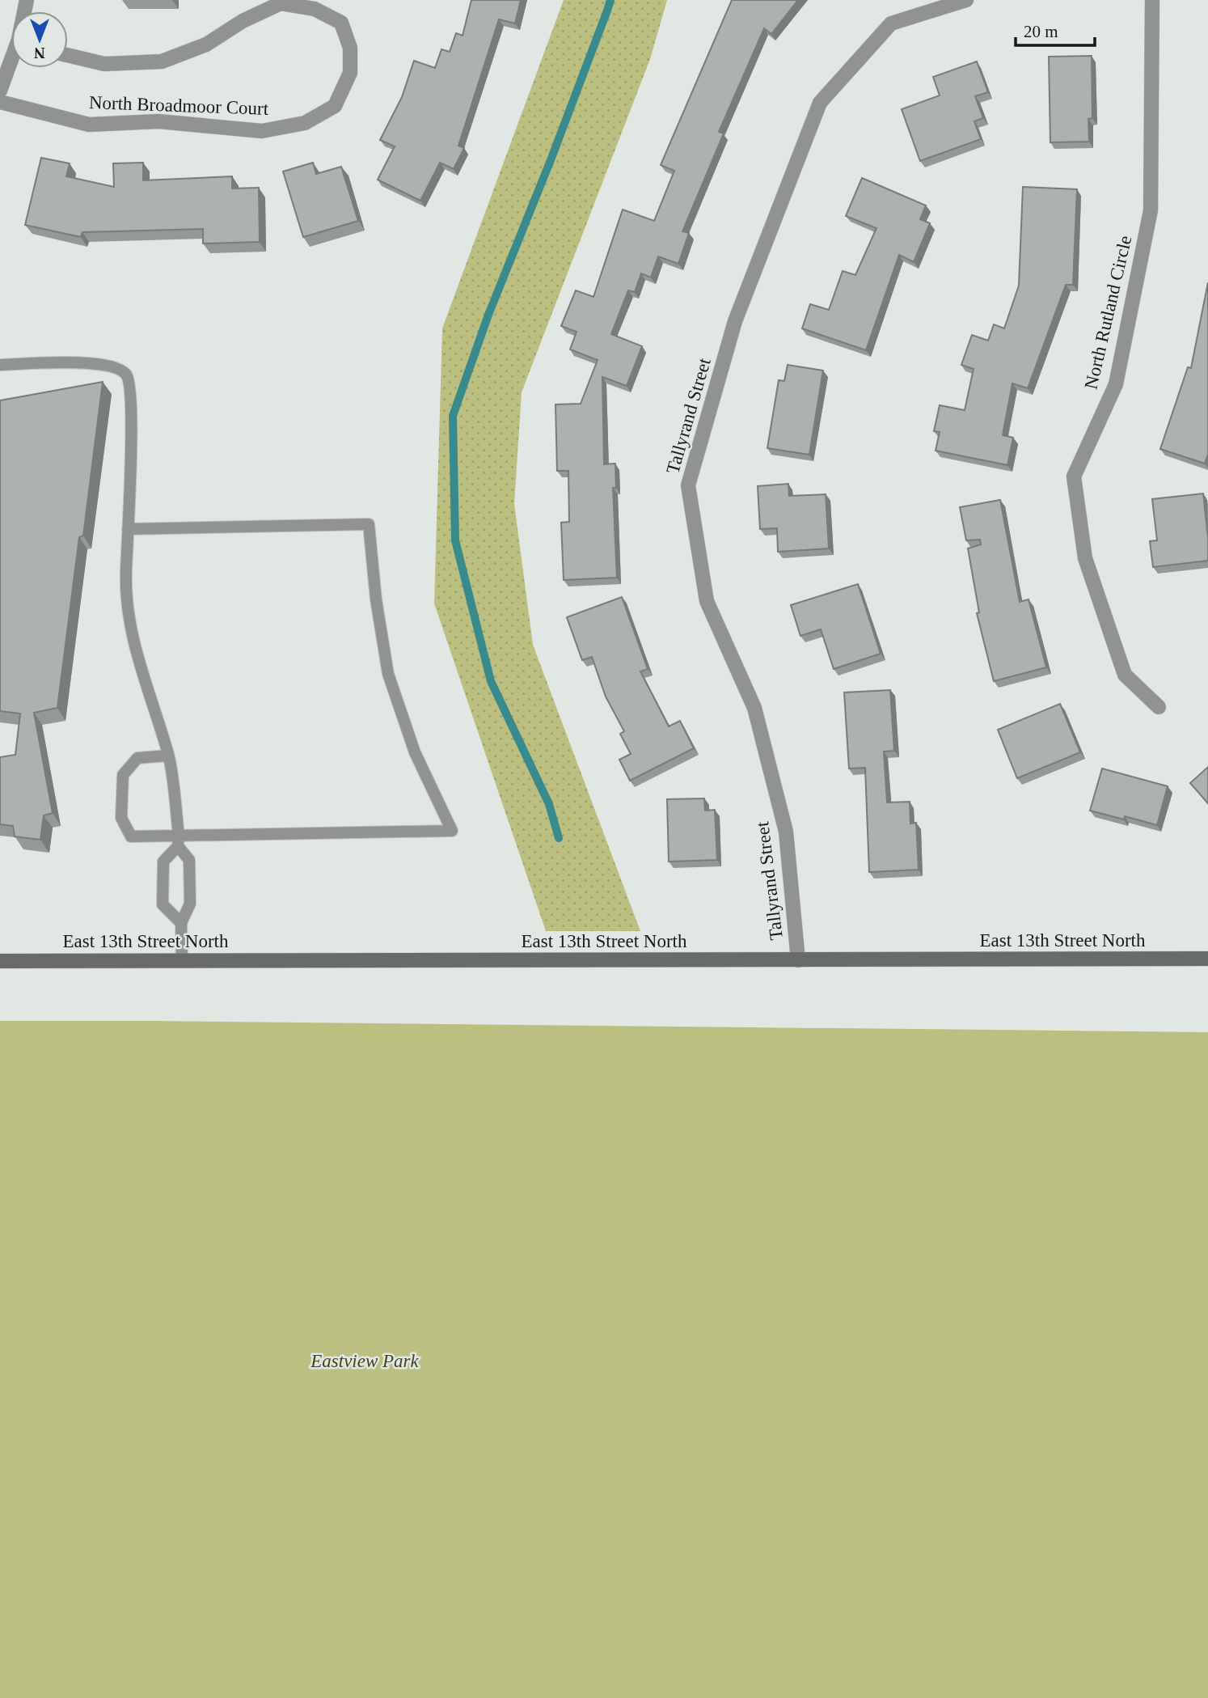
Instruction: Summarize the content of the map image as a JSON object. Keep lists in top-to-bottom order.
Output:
{
  "streets": {
    "main road": ["East 13th Street North"],
    "street": ["North Broadmoor Court", "North Rutland Circle", "Tallyrand Street"]
  },
  "crossings": [
    ["Tallyrand Street", "East 13th Street North"]
  ],
  "parks": ["Eastview Park"],
  "scale_bar": "20 m",
  "north": "bottom"
}
